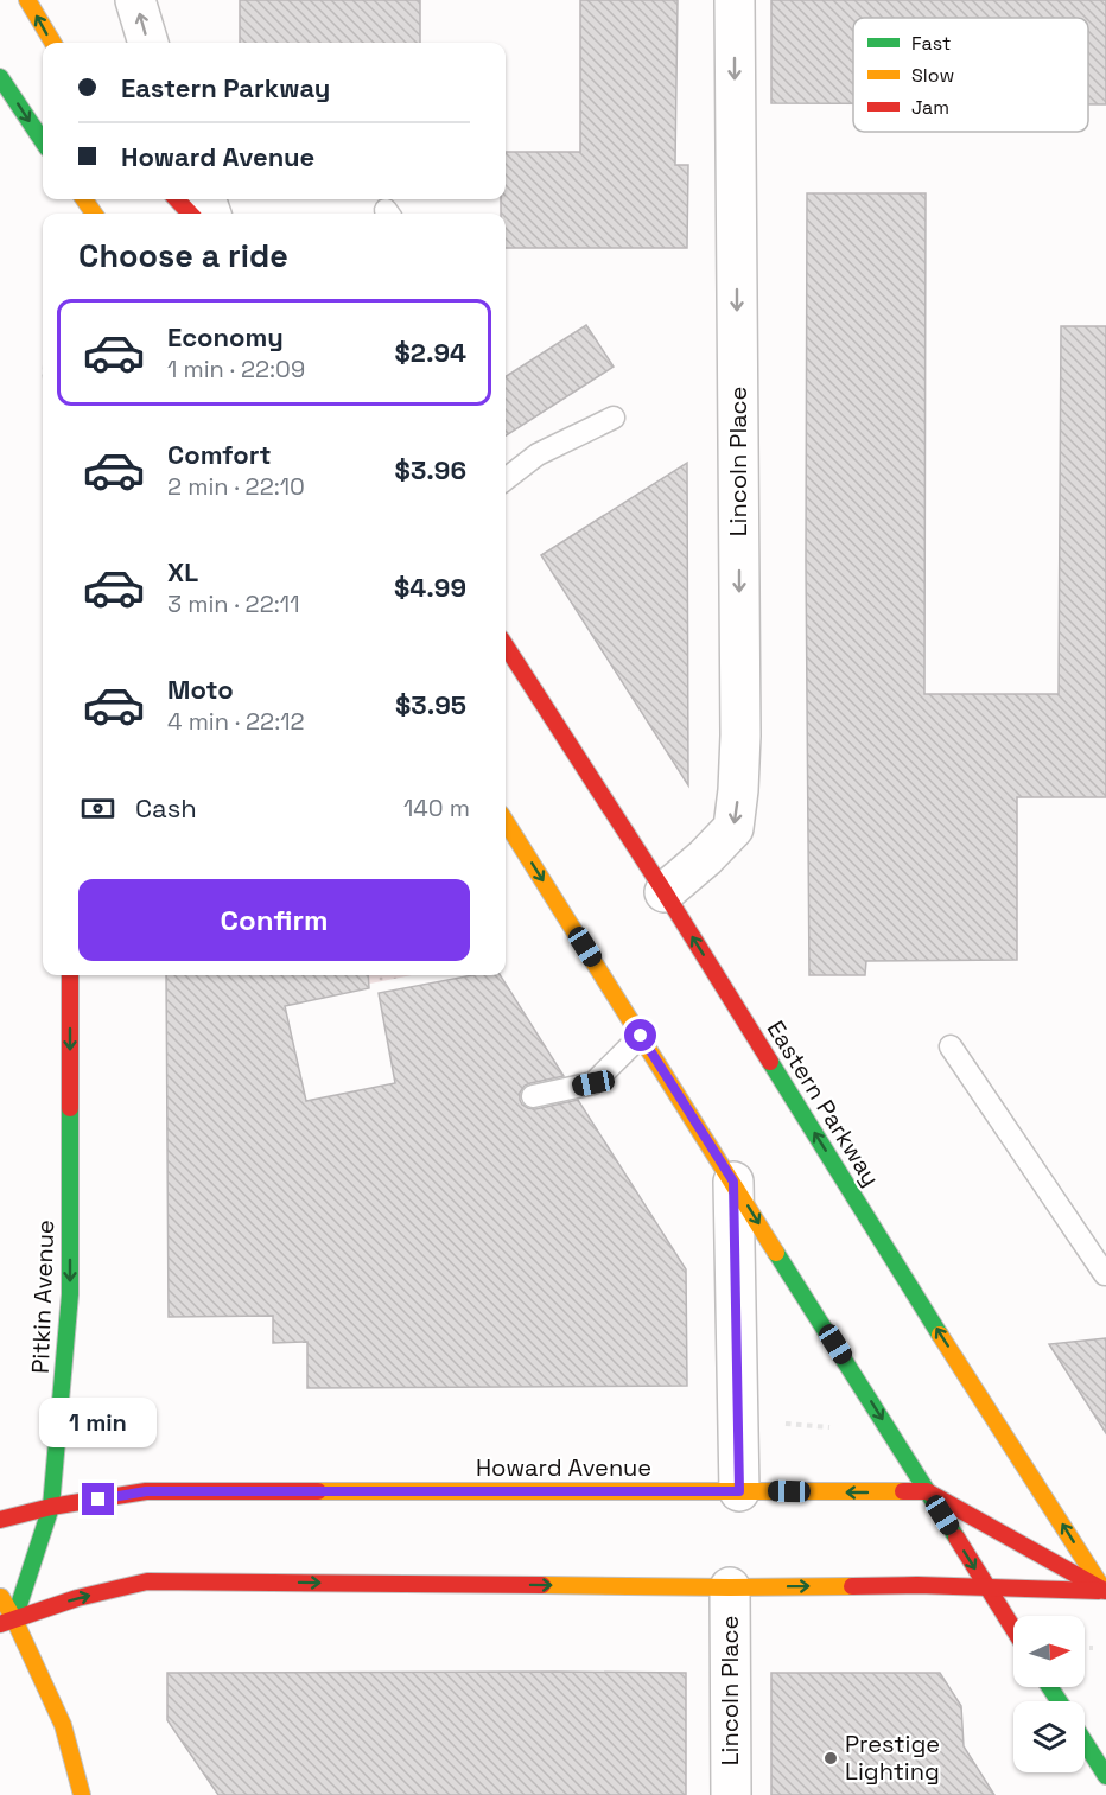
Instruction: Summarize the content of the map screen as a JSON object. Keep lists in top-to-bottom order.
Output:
{
  "streets": {
    "main road": ["Eastern Parkway", "Pitkin Avenue", "Howard Avenue"],
    "street": ["Lincoln Place"]
  },
  "crossings": [
    ["Lincoln Place", "Eastern Parkway"],
    ["Pitkin Avenue", "Howard Avenue"]
  ],
  "one_way": ["Lincoln Place", "Pitkin Avenue"],
  "places": ["Prestige Lighting"],
  "legend": ["Fast", "Slow", "Jam"],
  "north": "right",
  "page": {
    "banner": ["Eastern Parkway", "Howard Avenue"],
    "heading": "Choose a ride",
    "list": [
      {
        "name": "Economy",
        "note": "1 min · 22:09",
        "value": "$2.94"
      },
      {
        "name": "Comfort",
        "note": "2 min · 22:10",
        "value": "$3.96"
      },
      {
        "name": "XL",
        "note": "3 min · 22:11",
        "value": "$4.99"
      },
      {
        "name": "Moto",
        "note": "4 min · 22:12",
        "value": "$3.95"
      }
    ],
    "pay": ["Cash", "140 m"],
    "buttons": "Confirm",
    "bubble": "1 min"
  }
}
